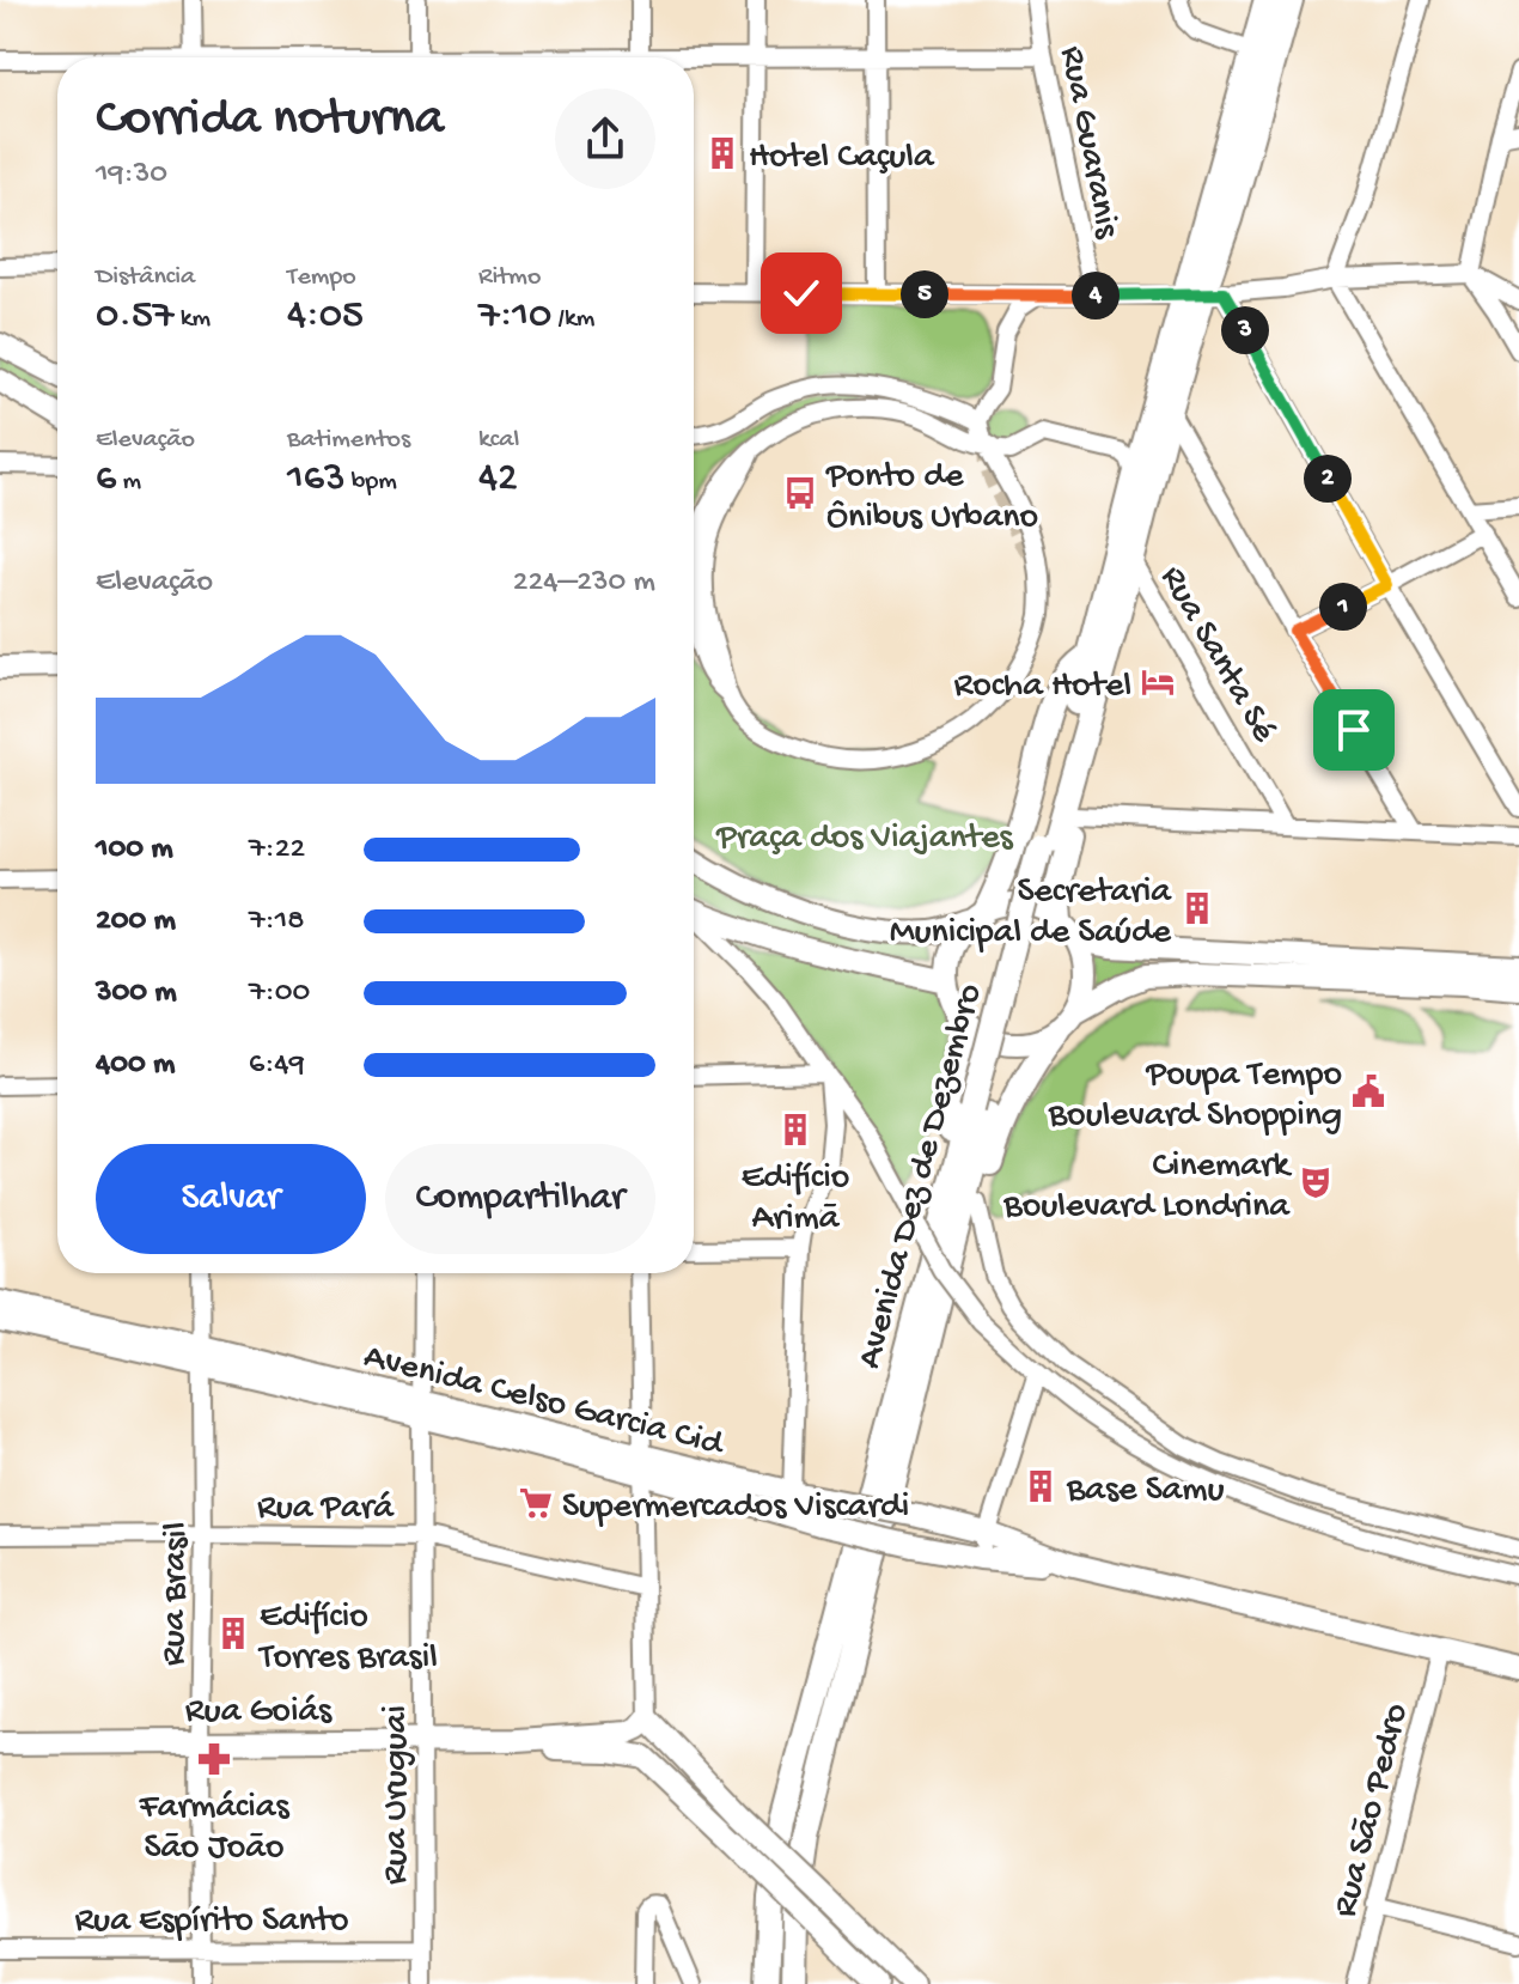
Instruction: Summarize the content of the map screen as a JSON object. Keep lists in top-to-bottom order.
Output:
{
  "streets": {
    "highway": ["Avenida Dez de Dezembro"],
    "main road": ["Avenida Celso Garcia Cid", "Rua Goiás"],
    "street": [
      "Rua Guaranis",
      "Rua Santa Sé",
      "Rua Pará",
      "Rua Brasil",
      "Rua Uruguai",
      "Rua São Pedro",
      "Rua Espírito Santo"
    ]
  },
  "crossings": [
    ["Rua Santa Sé", "Avenida Dez de Dezembro"],
    ["Avenida Celso Garcia Cid", "Rua Brasil"],
    ["Avenida Celso Garcia Cid", "Rua Uruguai"],
    ["Avenida Celso Garcia Cid", "Rua São Pedro"],
    ["Rua Pará", "Rua Brasil"],
    ["Rua Pará", "Rua Uruguai"],
    ["Rua Brasil", "Rua Goiás"],
    ["Rua Brasil", "Rua Espírito Santo"],
    ["Rua Goiás", "Rua Uruguai"],
    ["Rua Uruguai", "Rua Espírito Santo"]
  ],
  "parks": ["Praça dos Viajantes"],
  "places": {
    "building": [
      "Hotel Caçula",
      "Secretaria Municipal de Saúde",
      "Edifício Arimã",
      "Base Samu",
      "Edifício Torres Brasil"
    ],
    "bus stop": ["Ponto de Ônibus Urbano"],
    "hotel": ["Rocha Hotel"],
    "public building": ["Poupa Tempo Boulevard Shopping"],
    "theatre": ["Cinemark Boulevard Londrina"],
    "supermarket": ["Supermercados Viscardi"],
    "pharmacy": ["Farmácias São João"]
  },
  "page": {
    "heading": ["Corrida noturna", "19:30"],
    "stats": [
      ["Distância", "0.57 km"],
      ["Tempo", "4:05"],
      ["Ritmo", "7:10 /km"],
      ["Elevação", "6 m"],
      ["Batimentos", "163 bpm"],
      ["kcal", "42"]
    ],
    "pins": [
      "5",
      "4",
      "3",
      "2",
      "1"
    ],
    "chart": ["Elevação", "224–230 m"],
    "list": [
      {
        "name": "100 m",
        "note": "7:22"
      },
      {
        "name": "200 m",
        "note": "7:18"
      },
      {
        "name": "300 m",
        "note": "7:00"
      },
      {
        "name": "400 m",
        "note": "6:49"
      }
    ],
    "buttons": ["Salvar", "Compartilhar"]
  }
}
